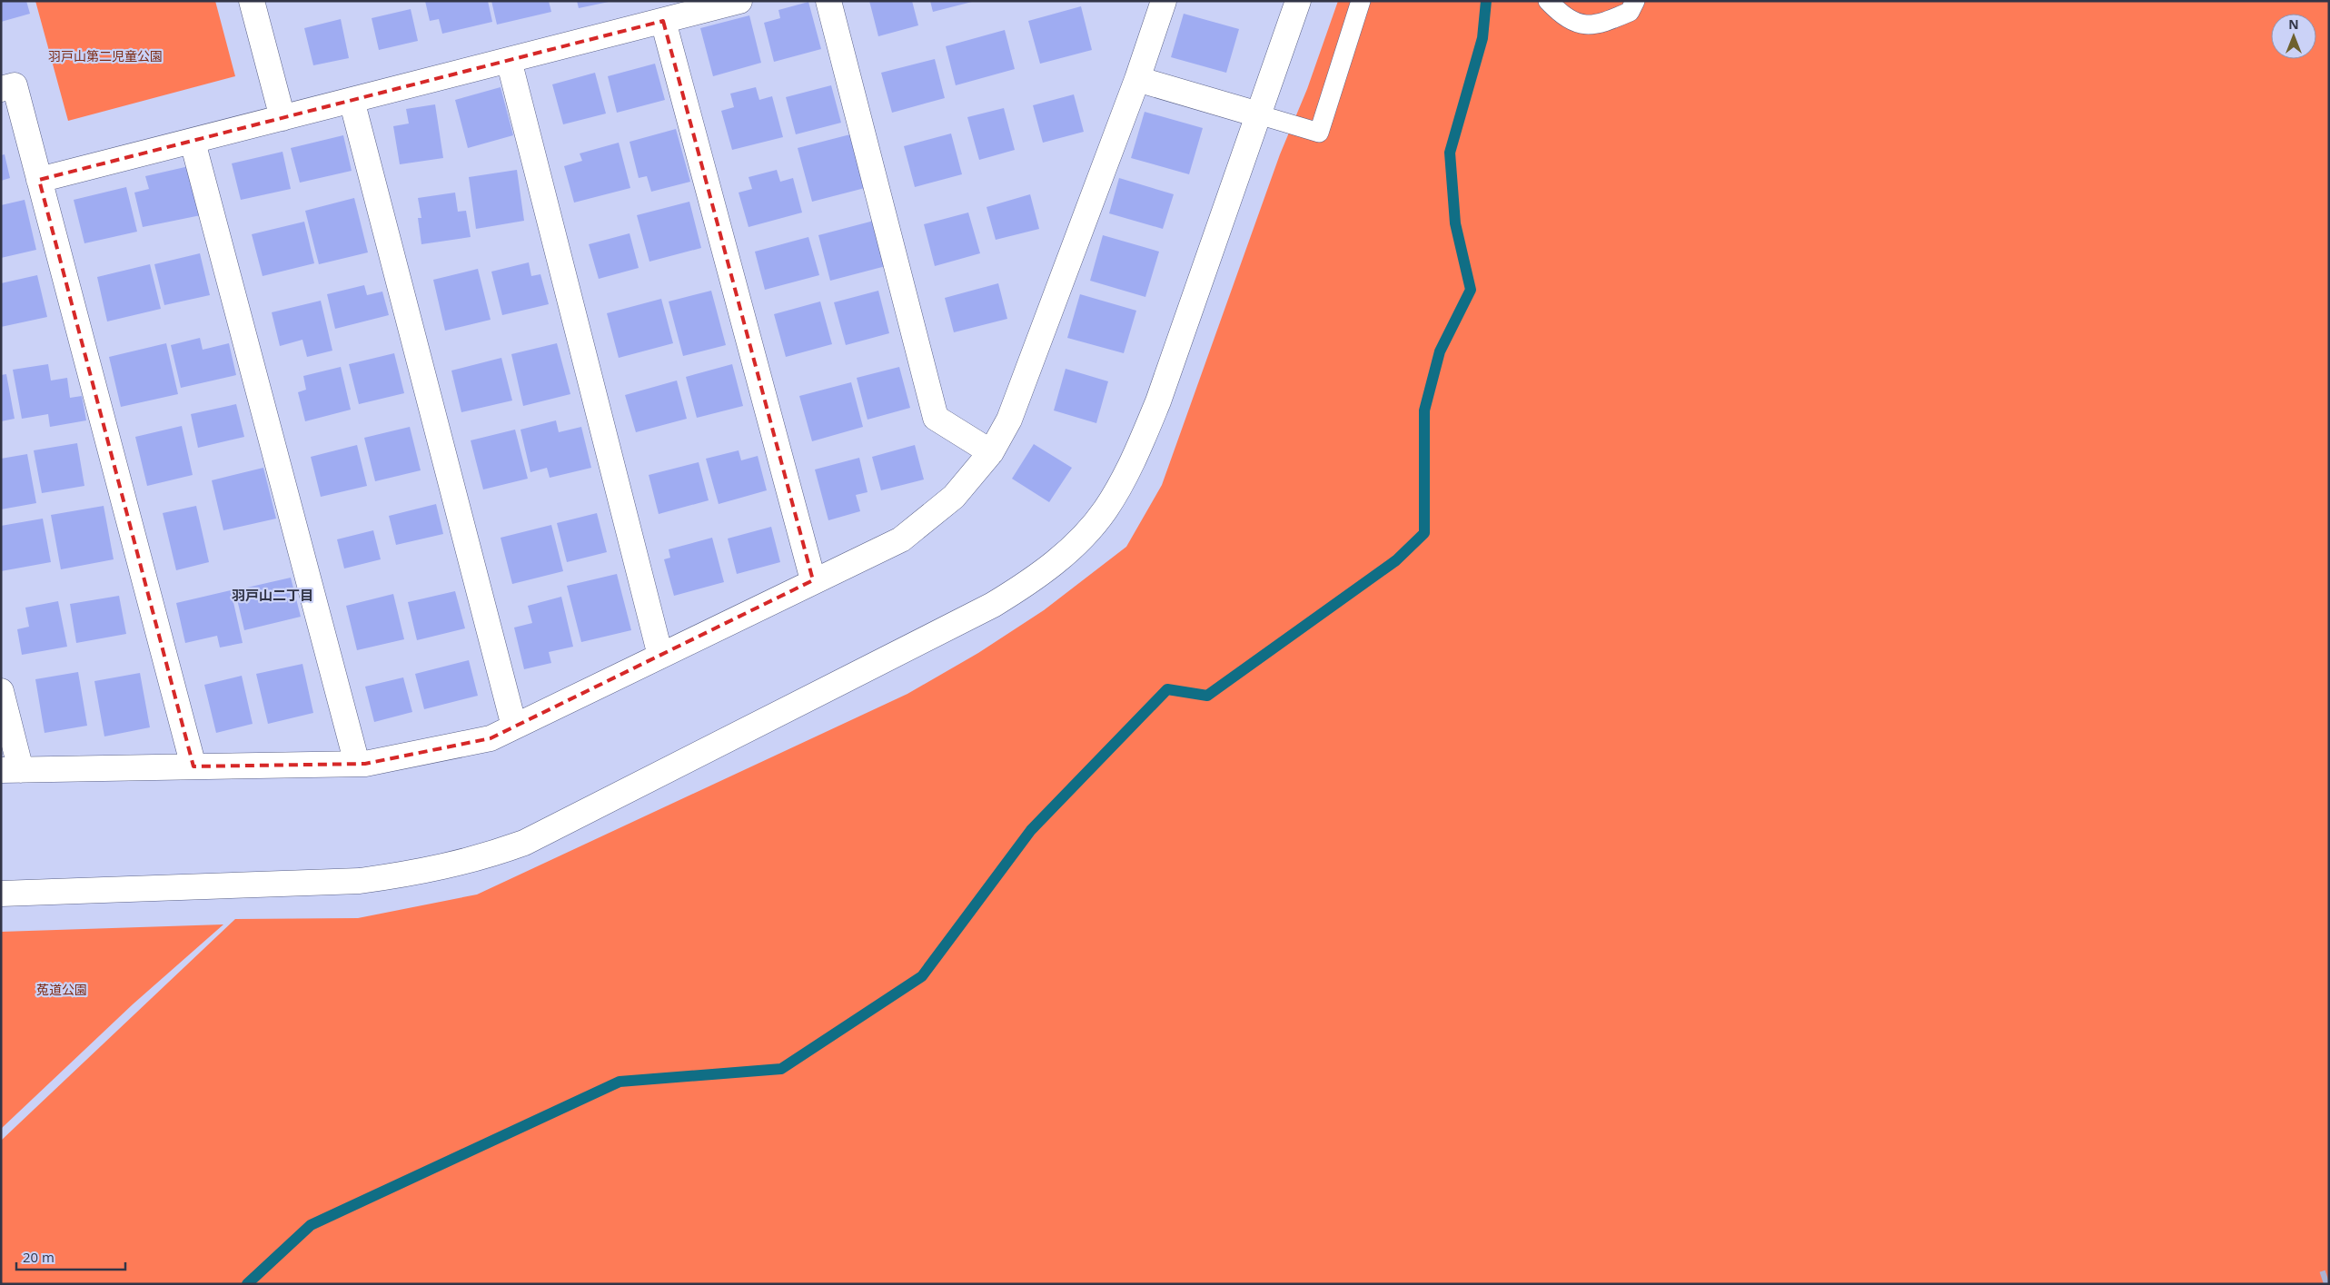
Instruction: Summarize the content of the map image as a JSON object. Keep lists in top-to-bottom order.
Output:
{
  "districts": ["羽戸山二丁目"],
  "parks": ["羽戸山第二児童公園", "菟道公園"],
  "scale_bar": "20 m",
  "north": "top"
}
